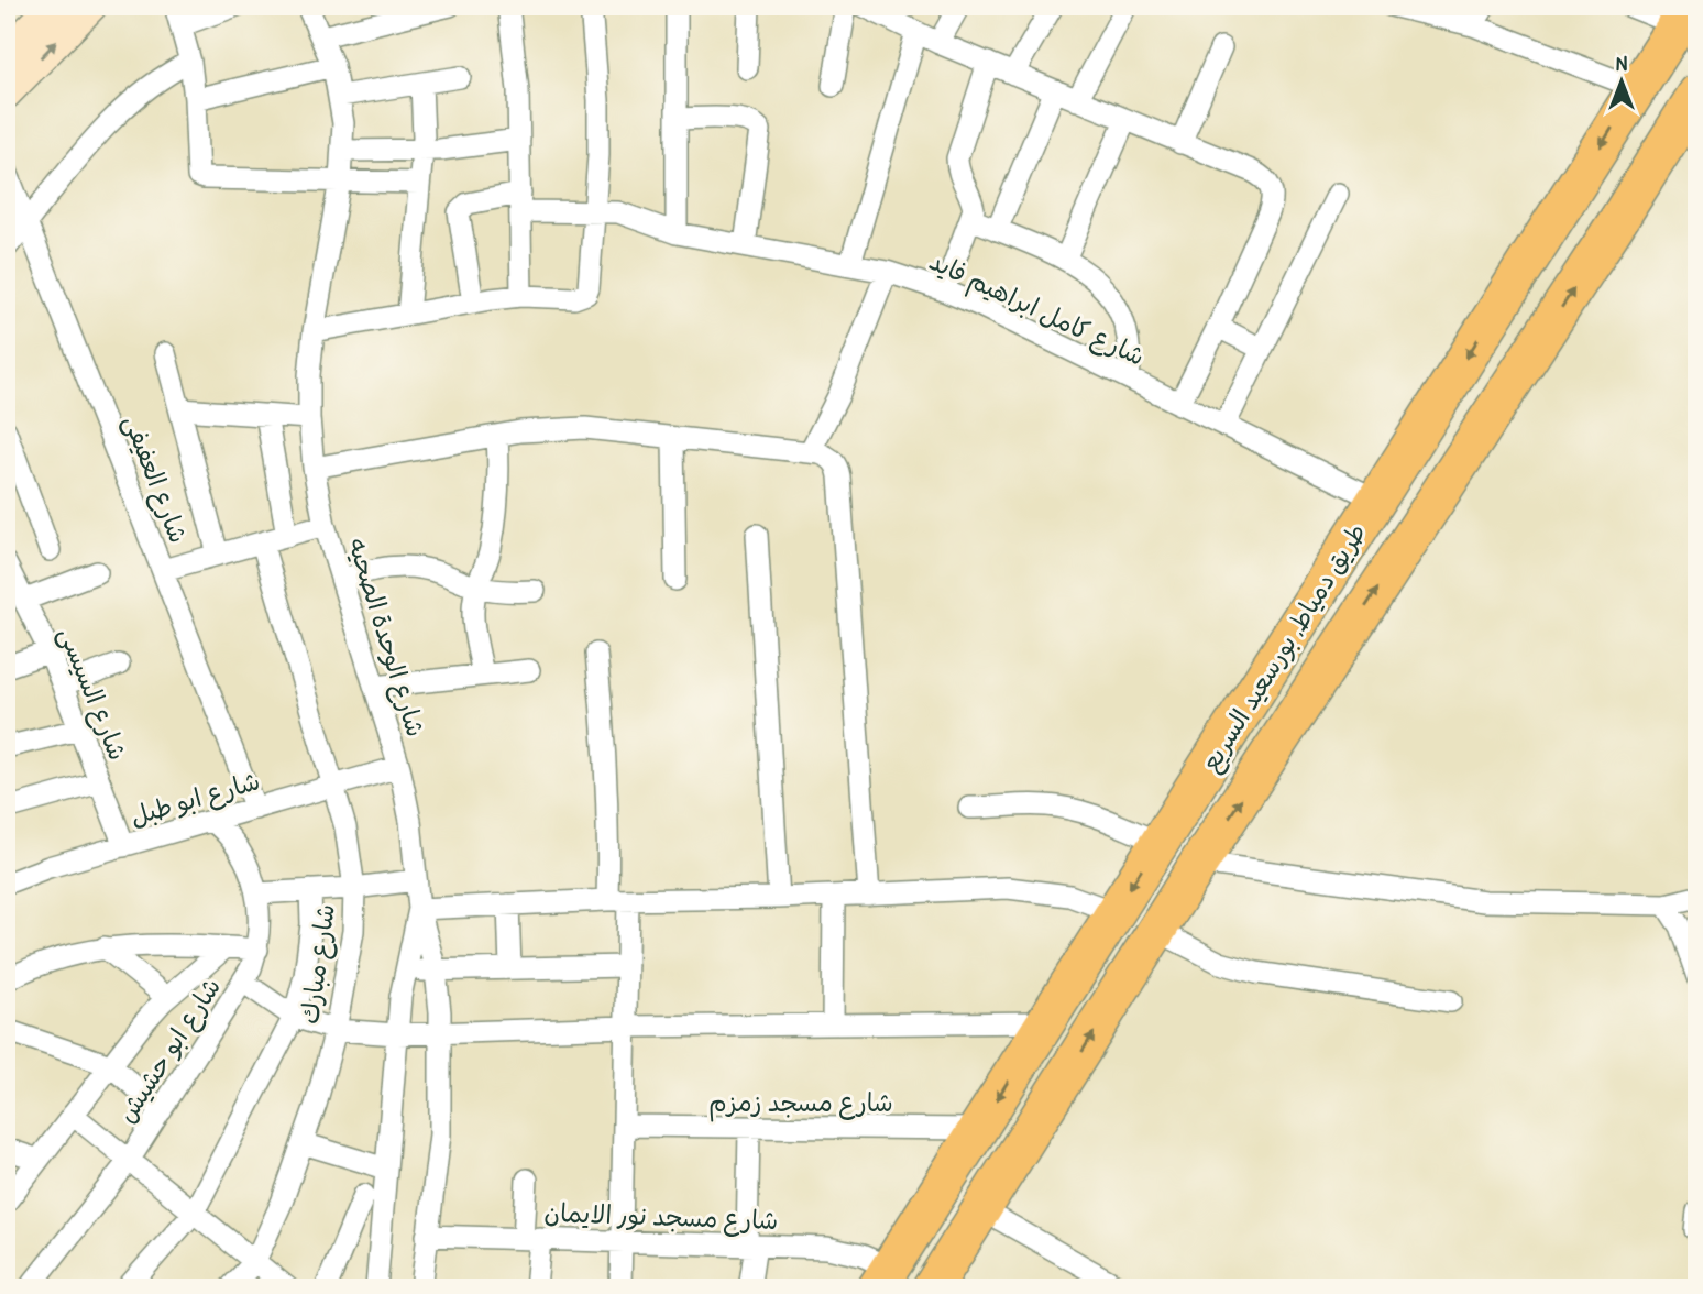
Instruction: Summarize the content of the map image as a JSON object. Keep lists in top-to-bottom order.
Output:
{
  "streets": {
    "highway": ["طريق دمياط, بورسعيد السريع"],
    "street": [
      "شارع كامل ابراهيم فايد",
      "شارع العفيفى",
      "شارع الوحدة الصحيه",
      "شارع السيسى",
      "شارع ابو طبل",
      "شارع مبارك",
      "شارع ابو حشيش",
      "شارع مسجد زمزم",
      "شارع مسجد نور الايمان"
    ]
  },
  "crossings": [
    ["شارع كامل ابراهيم فايد", "طريق دمياط, بورسعيد السريع"],
    ["شارع العفيفى", "شارع ابو طبل"],
    ["شارع الوحدة الصحيه", "شارع ابو طبل"],
    ["شارع الوحدة الصحيه", "شارع مسجد نور الايمان"],
    ["طريق دمياط, بورسعيد السريع", "شارع مسجد زمزم"],
    ["طريق دمياط, بورسعيد السريع", "شارع مسجد نور الايمان"],
    ["شارع السيسى", "شارع ابو طبل"],
    ["شارع ابو طبل", "شارع مبارك"],
    ["شارع ابو طبل", "شارع ابو حشيش"]
  ],
  "north": "top"
}
